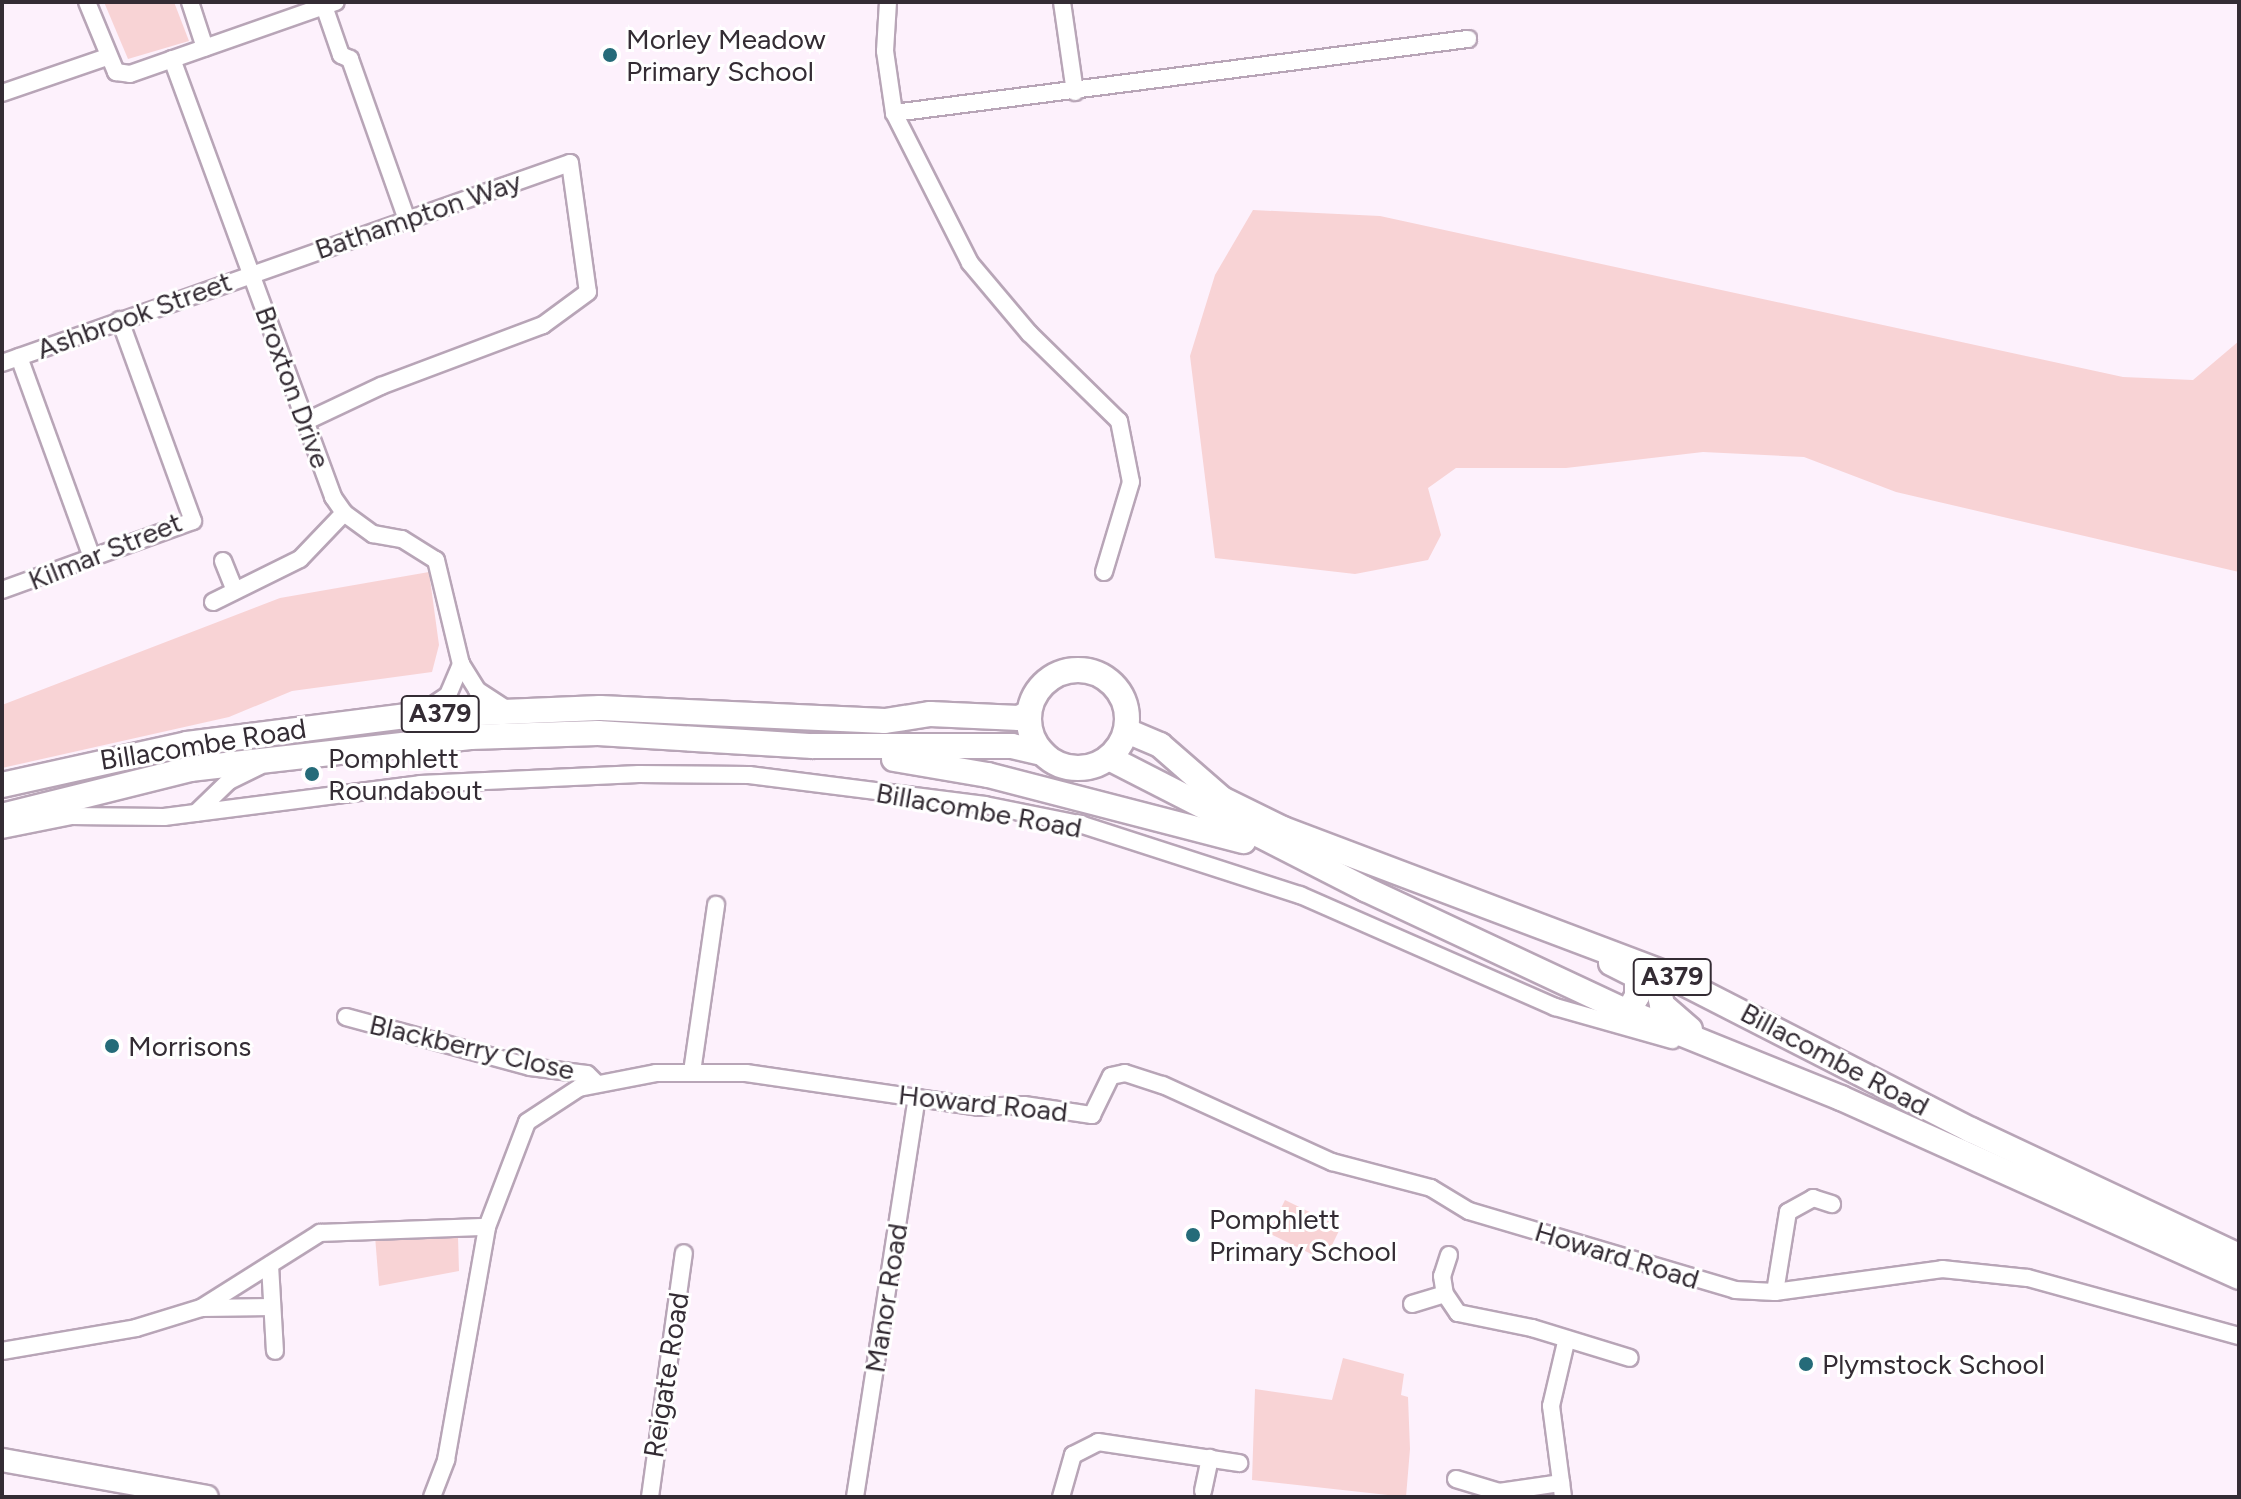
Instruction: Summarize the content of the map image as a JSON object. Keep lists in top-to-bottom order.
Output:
{
  "streets": {
    "main road": ["A379", "Billacombe Road"],
    "street": [
      "Bathampton Way",
      "Ashbrook Street",
      "Broxton Drive",
      "Kilmar Street",
      "Blackberry Close",
      "Howard Road",
      "Manor Road",
      "Reigate Road"
    ]
  },
  "crossings": [
    ["Bathampton Way", "Ashbrook Street"],
    ["Bathampton Way", "Broxton Drive"],
    ["Ashbrook Street", "Broxton Drive"],
    ["Ashbrook Street", "Kilmar Street"],
    ["A379", "Billacombe Road"],
    ["Blackberry Close", "Howard Road"],
    ["Howard Road", "Manor Road"]
  ],
  "places": [
    "Morley Meadow Primary School",
    "Pomphlett Roundabout",
    "Morrisons",
    "Pomphlett Primary School",
    "Plymstock School"
  ]
}
